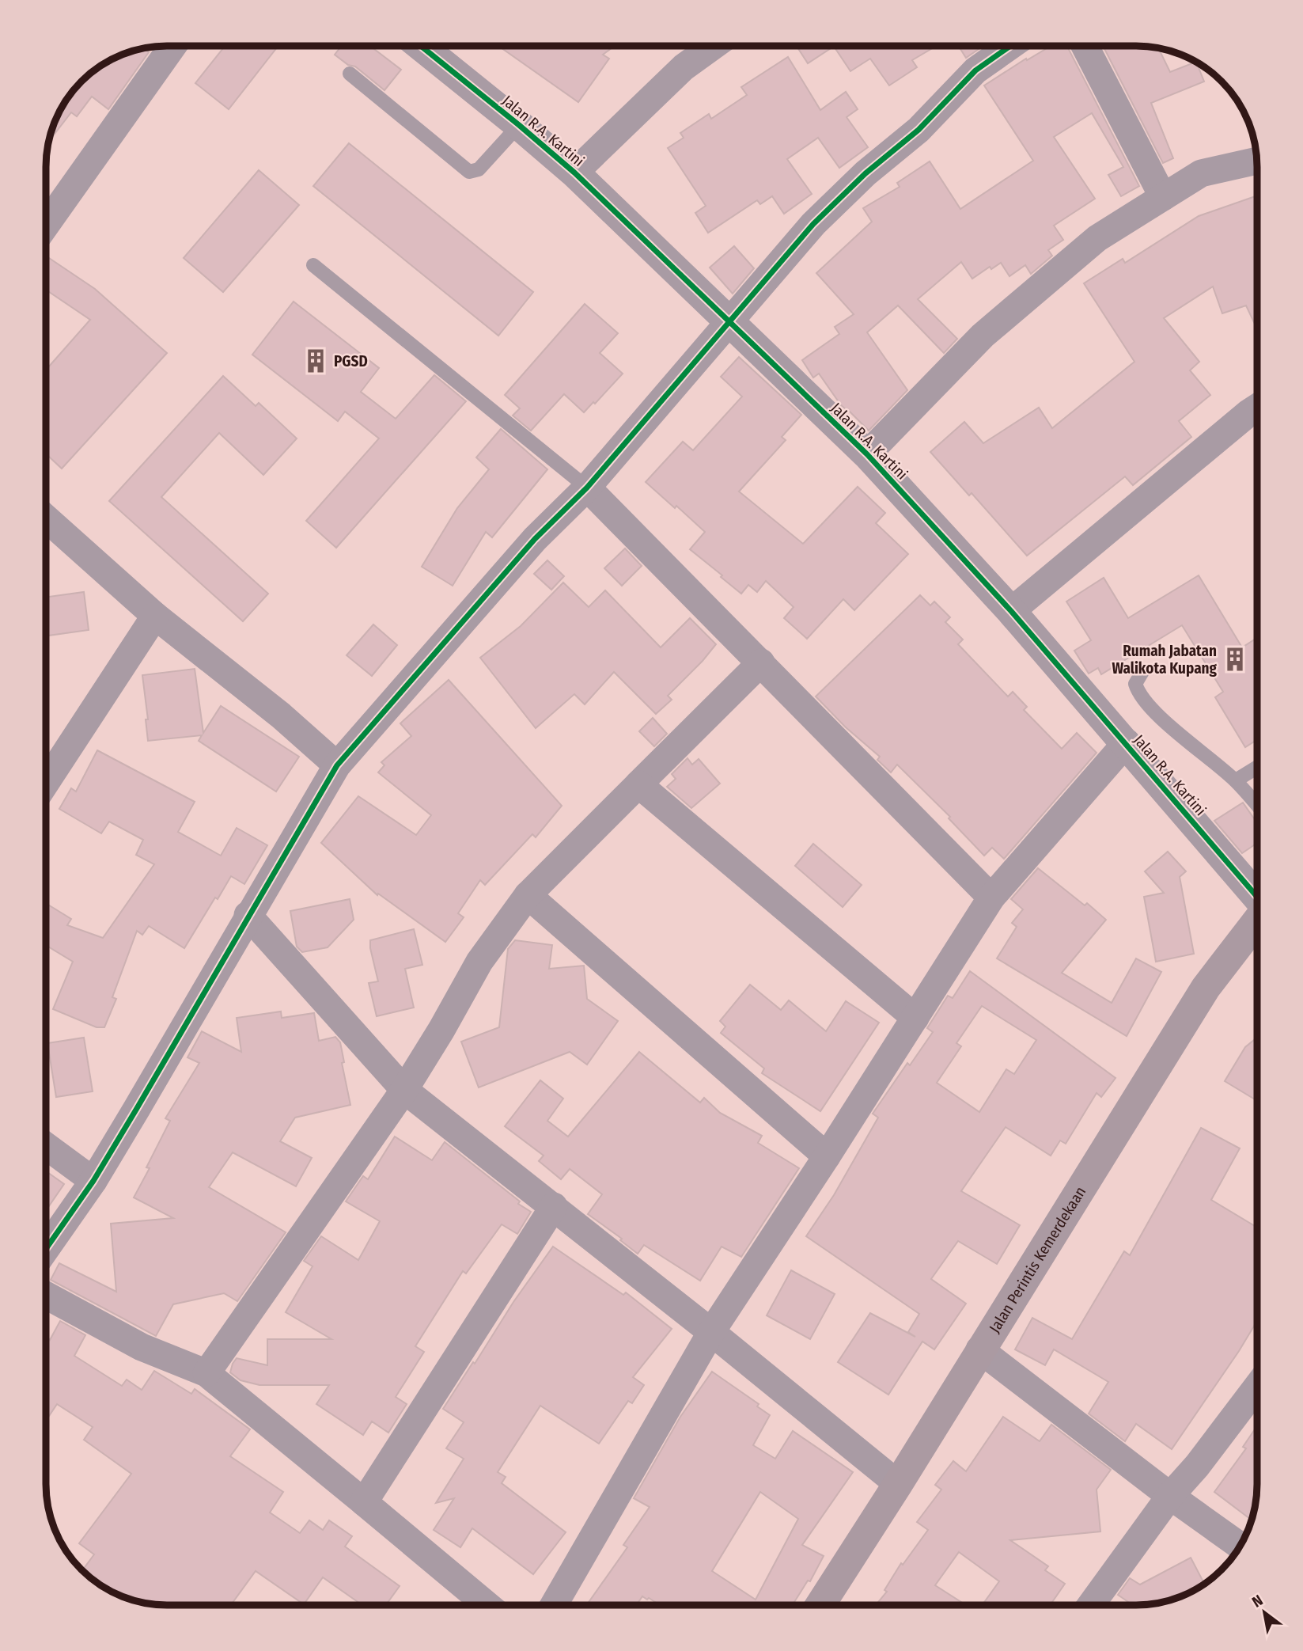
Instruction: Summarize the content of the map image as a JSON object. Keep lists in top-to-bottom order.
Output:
{
  "streets": {
    "main road": ["Jalan Perintis Kemerdekaan"],
    "street": ["Jalan R.A. Kartini"]
  },
  "places": {
    "building": ["PGSD", "Rumah Jabatan Walikota Kupang"]
  },
  "north": "top left"
}
